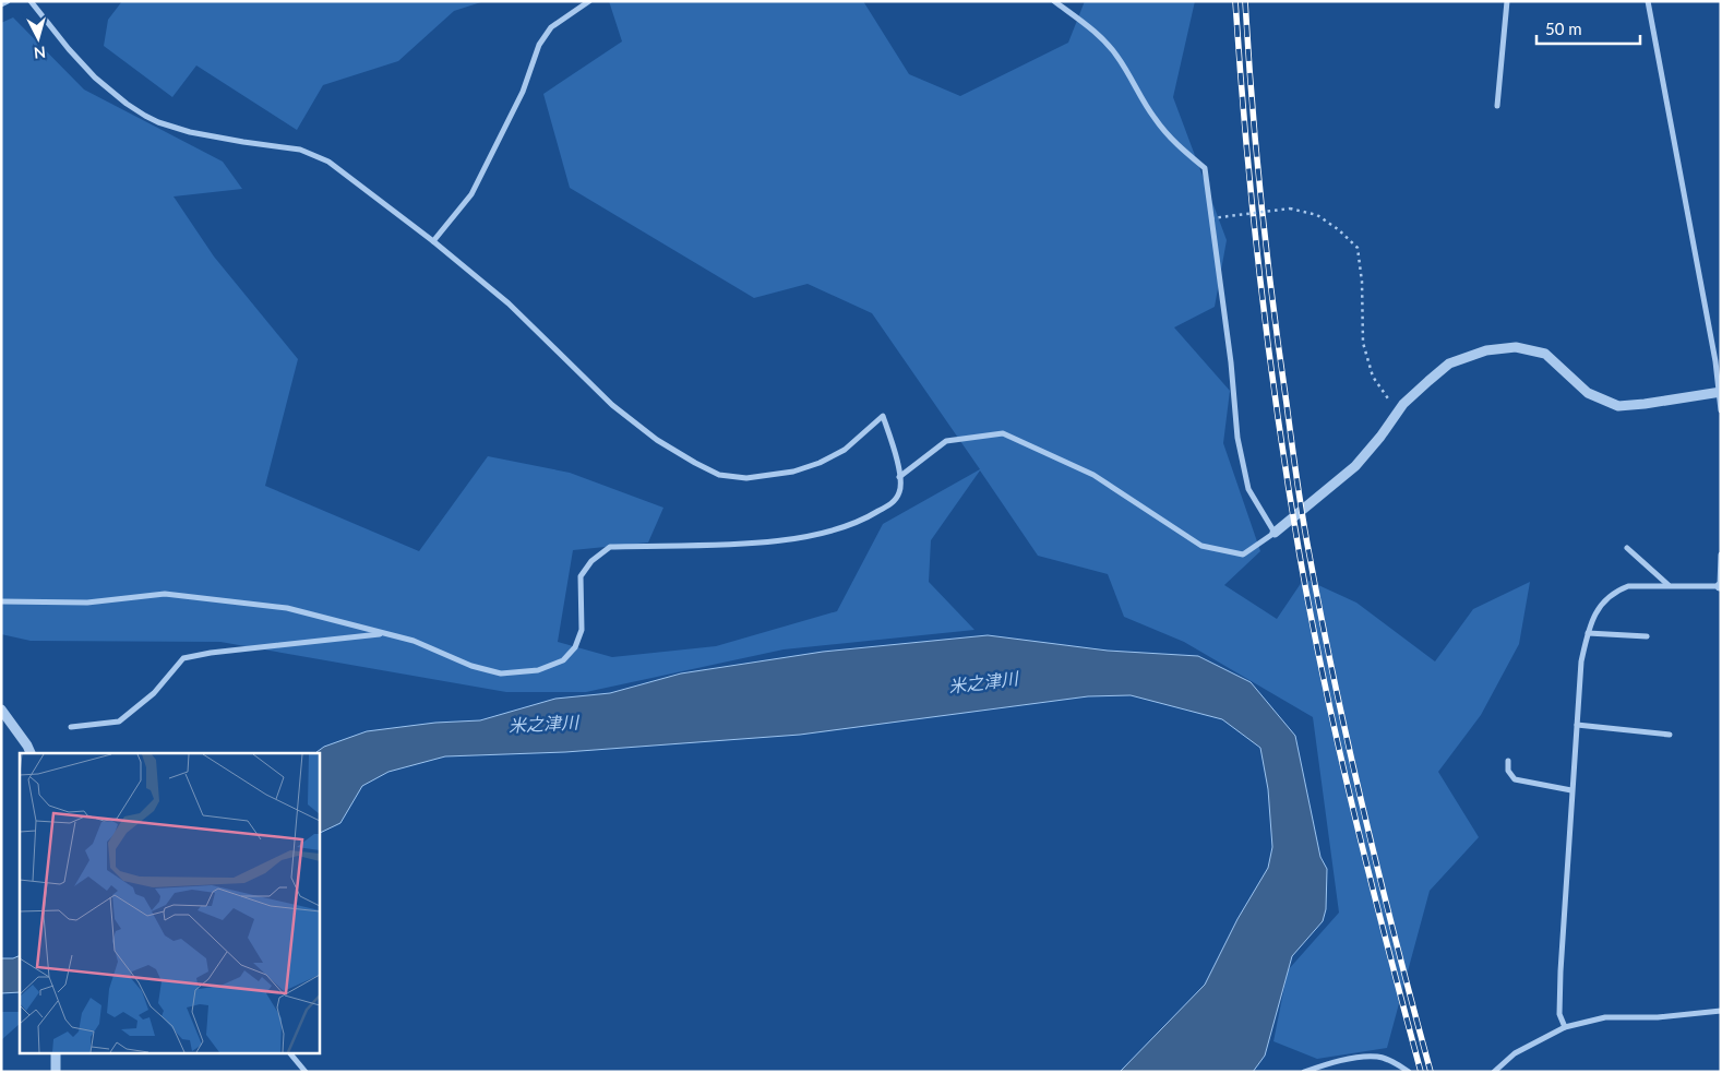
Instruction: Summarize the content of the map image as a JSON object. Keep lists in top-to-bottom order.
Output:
{
  "water": ["米之津川"],
  "scale_bar": "50 m",
  "north": "bottom"
}
